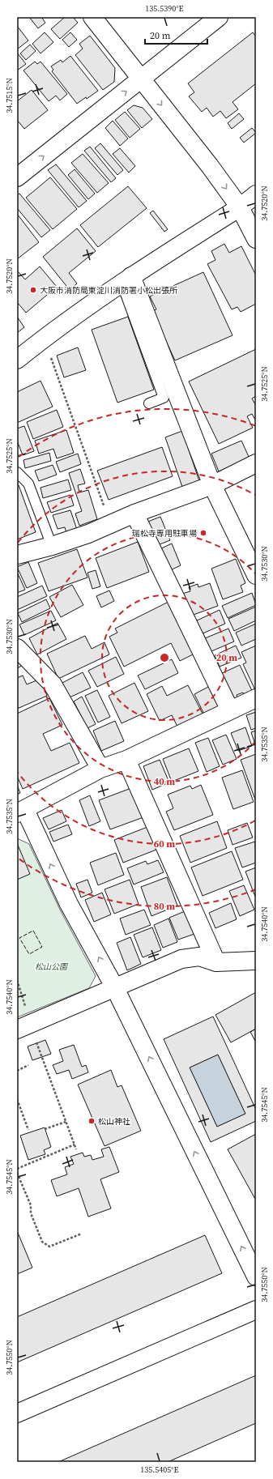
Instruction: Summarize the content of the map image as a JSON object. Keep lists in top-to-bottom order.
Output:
{
  "parks": ["松山公園"],
  "places": ["大阪市消防局東淀川消防署小松出張所", "瑞松寺専用駐車場", "松山神社"],
  "scale_bar": "20 m",
  "coordinates": [
    "135.5390°E",
    "34.7515°N",
    "34.7520°N",
    "34.7525°N",
    "34.7530°N",
    "34.7535°N",
    "34.7540°N",
    "34.7545°N",
    "34.7550°N",
    "135.5405°E"
  ],
  "rings": [
    "20 m",
    "40 m",
    "60 m",
    "80 m"
  ]
}
